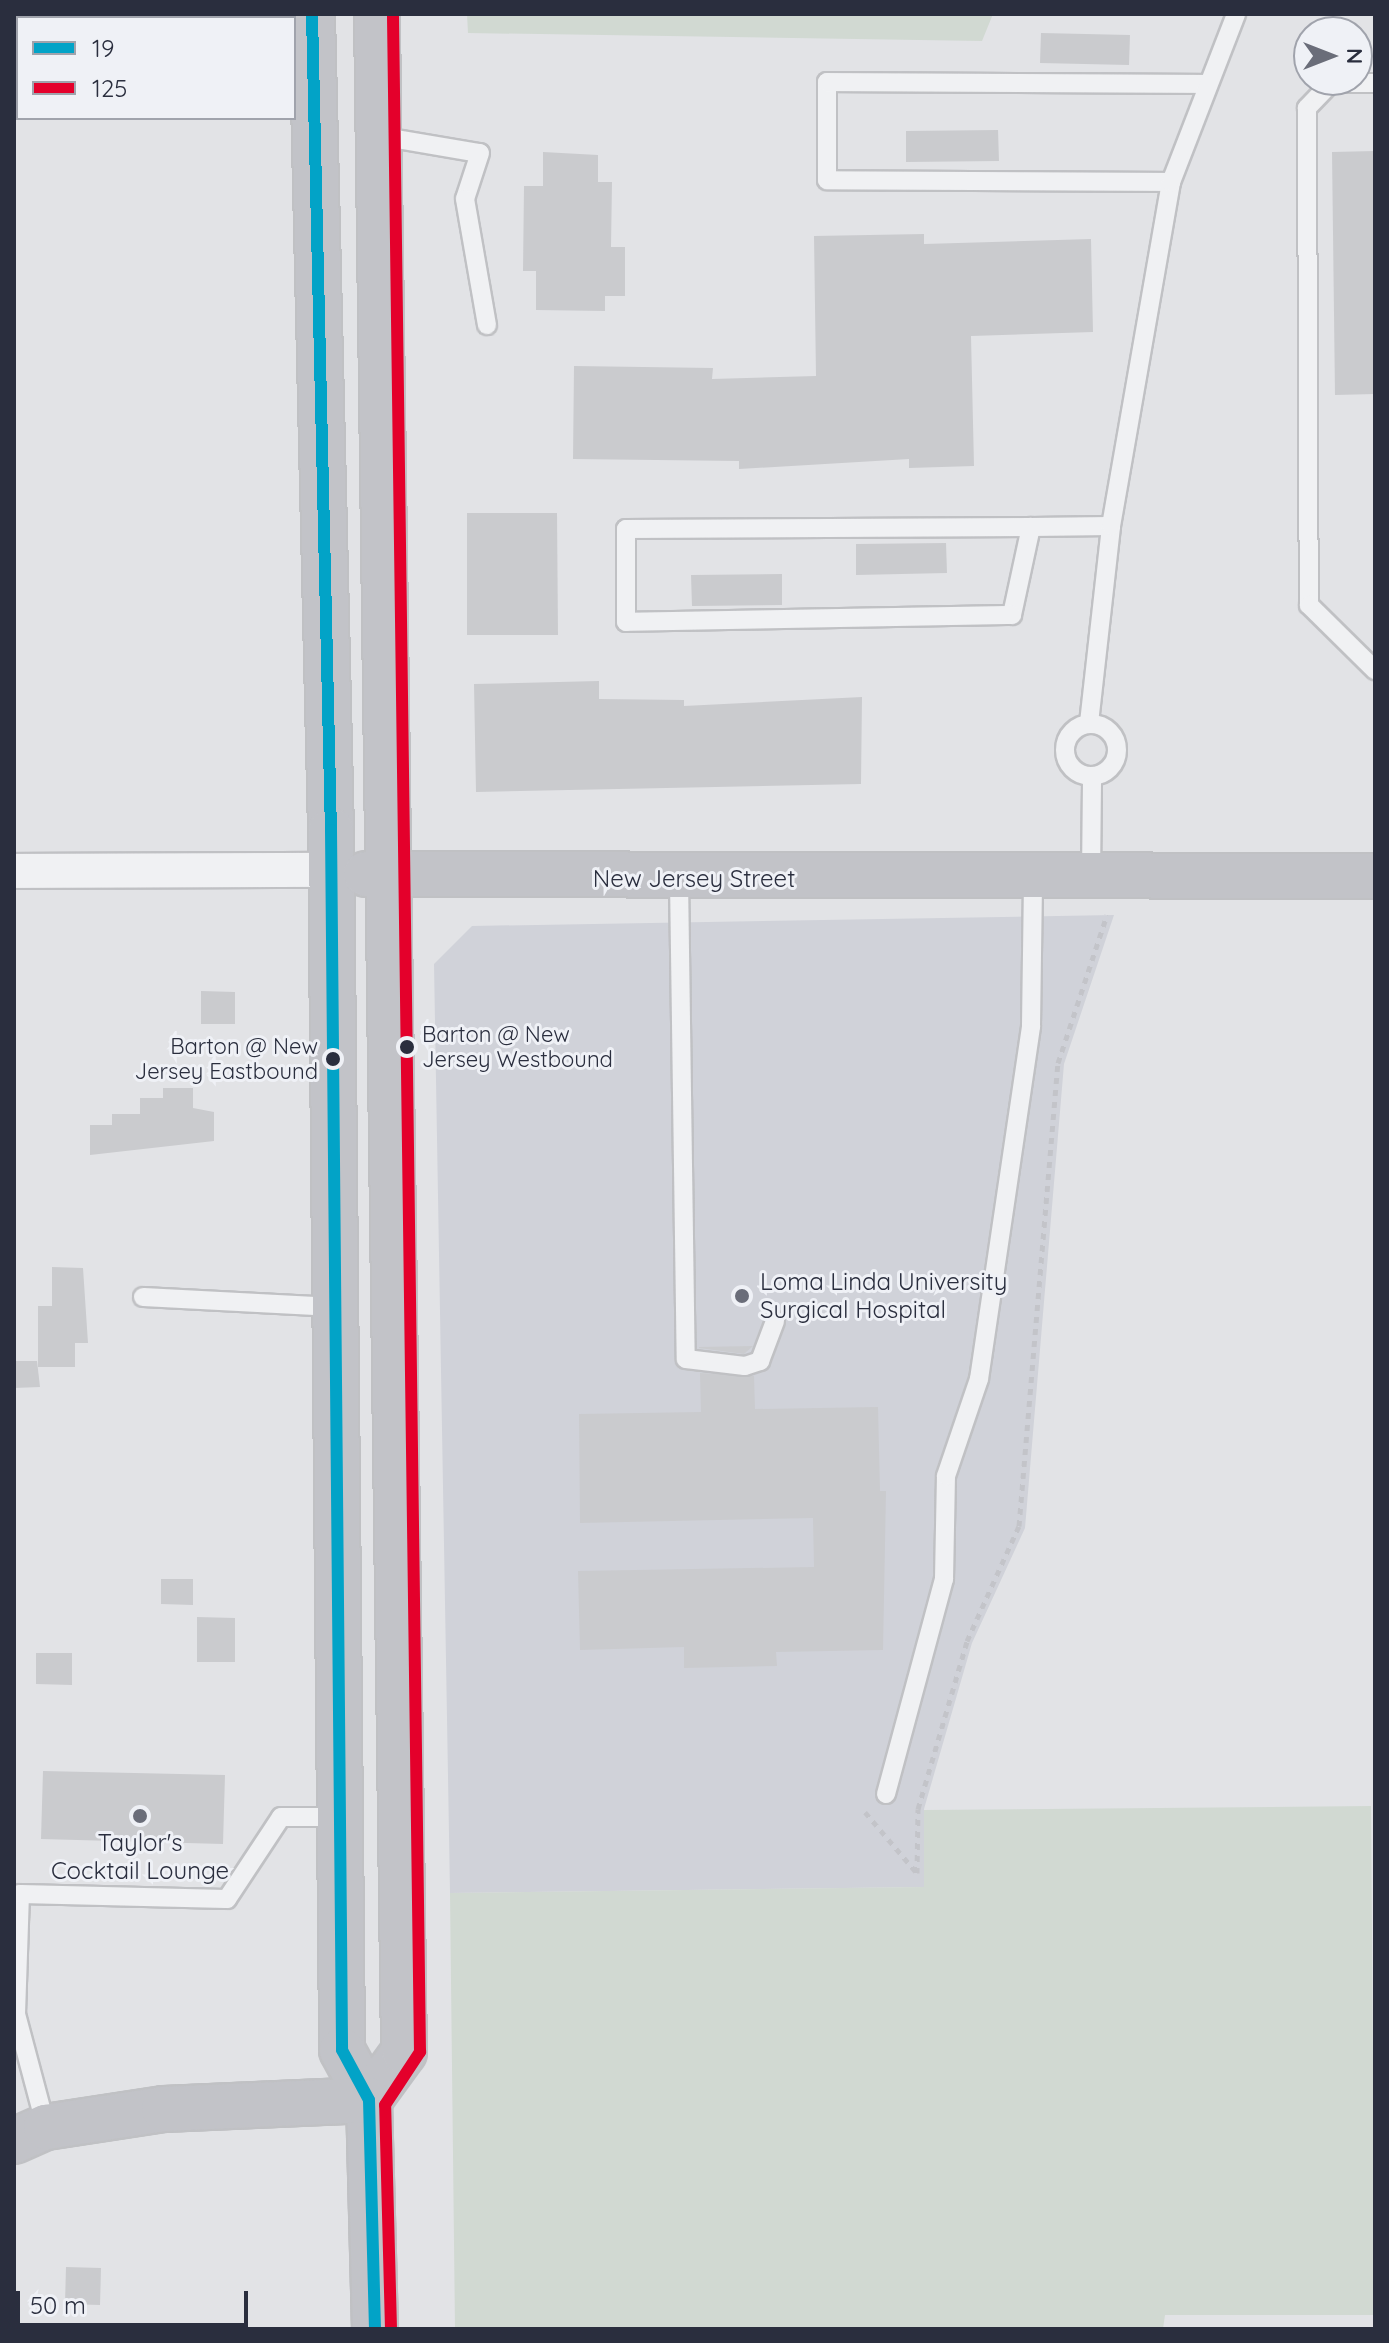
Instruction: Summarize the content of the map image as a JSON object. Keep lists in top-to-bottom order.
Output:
{
  "streets": {
    "main road": ["New Jersey Street"]
  },
  "places": [
    "Barton @ New Jersey Westbound",
    "Barton @ New Jersey Eastbound",
    "Loma Linda University Surgical Hospital",
    "Taylor's Cocktail Lounge"
  ],
  "lines": ["transit line 19", "transit line 125"],
  "legend": ["19", "125"],
  "scale_bar": "50 m",
  "north": "right"
}
